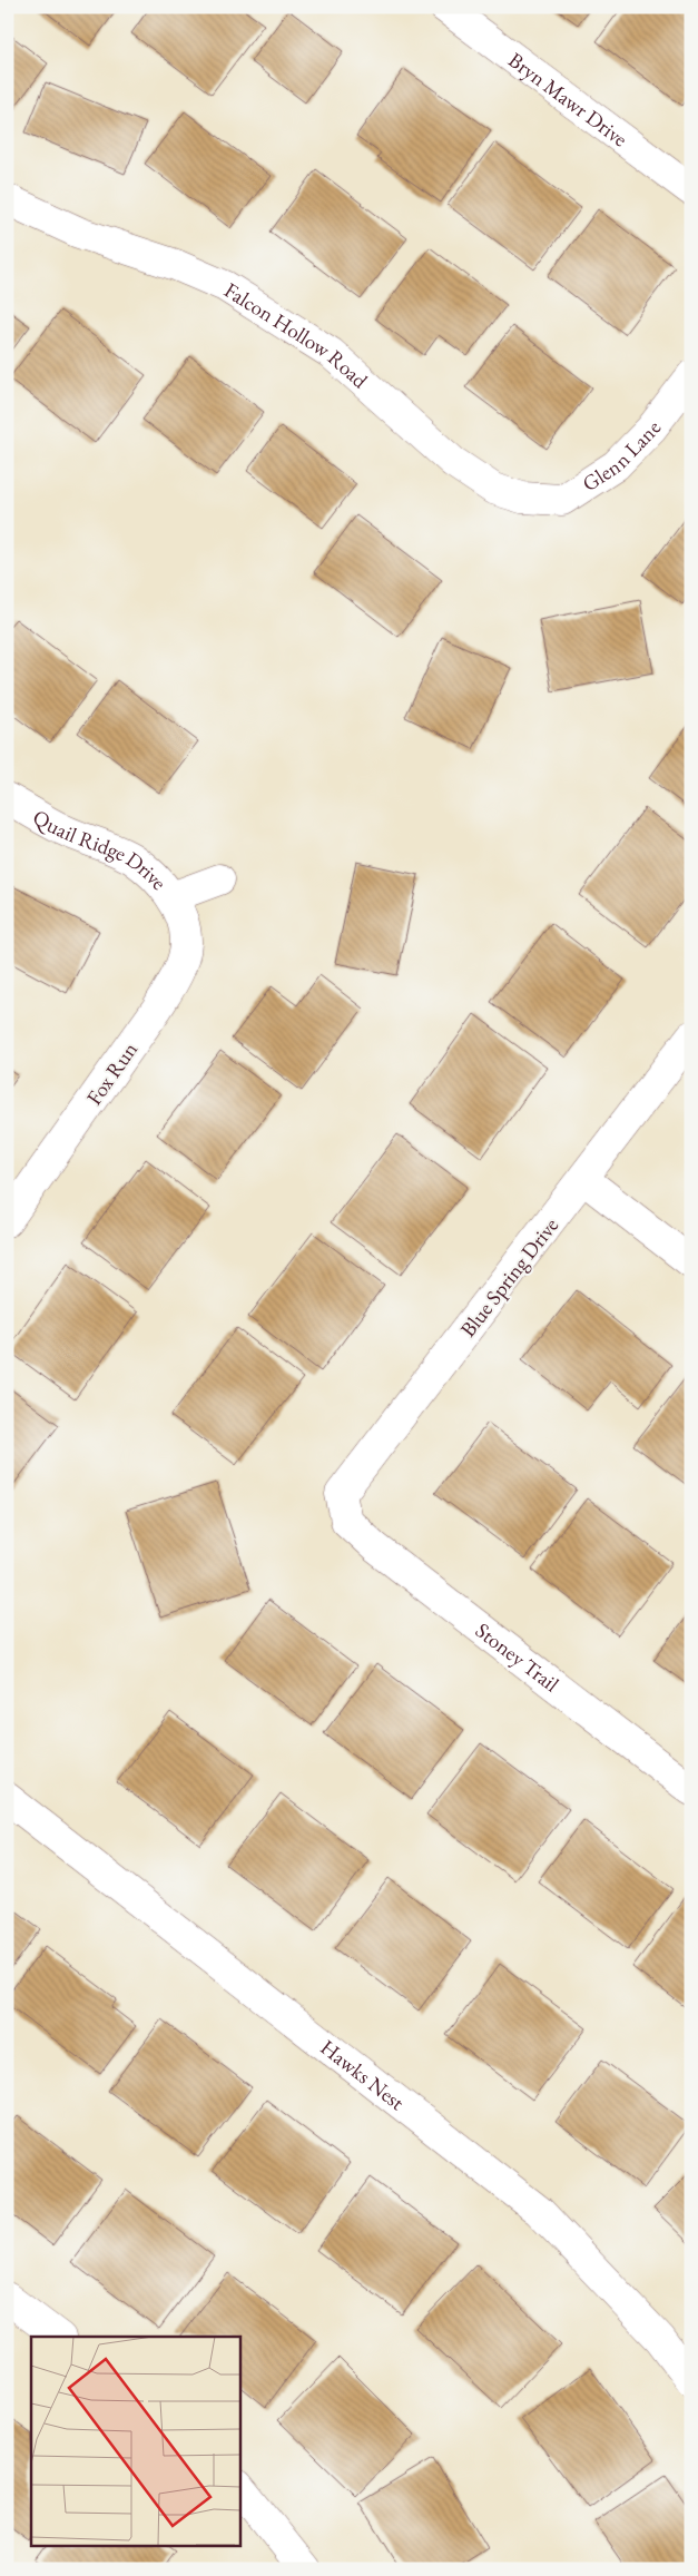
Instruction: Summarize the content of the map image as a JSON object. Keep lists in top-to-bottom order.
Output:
{
  "streets": {
    "street": [
      "Bryn Mawr Drive",
      "Falcon Hollow Road",
      "Glenn Lane",
      "Quail Ridge Drive",
      "Fox Run",
      "Blue Spring Drive",
      "Stoney Trail",
      "Hawks Nest"
    ]
  },
  "crossings": [
    ["Falcon Hollow Road", "Glenn Lane"],
    ["Quail Ridge Drive", "Fox Run"],
    ["Blue Spring Drive", "Stoney Trail"]
  ]
}
